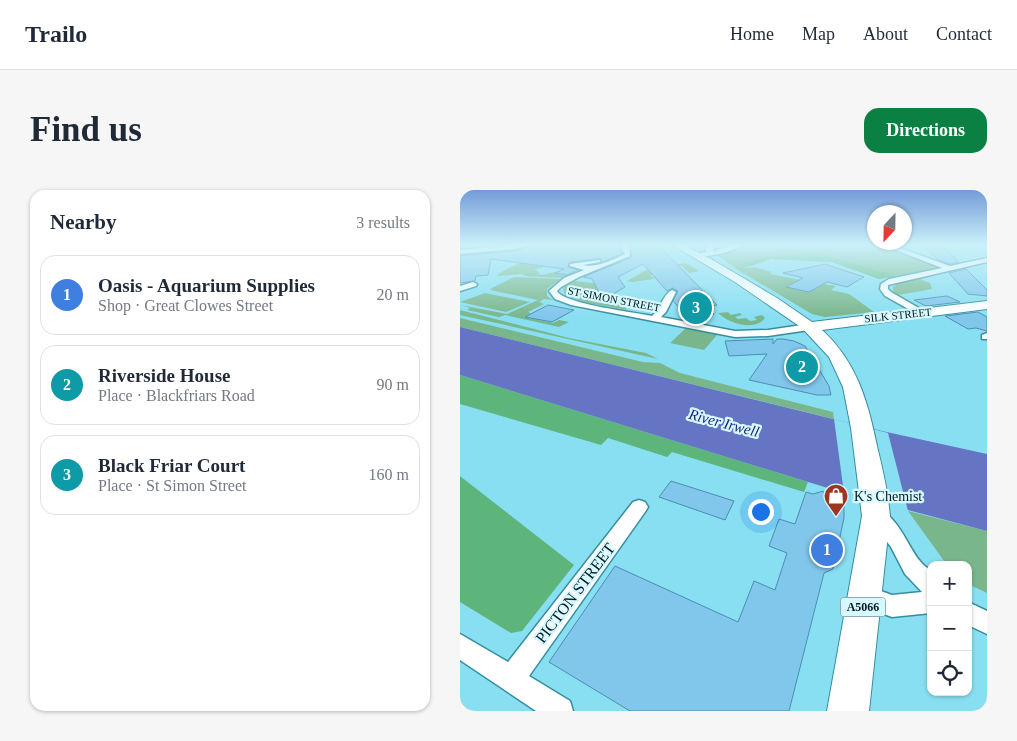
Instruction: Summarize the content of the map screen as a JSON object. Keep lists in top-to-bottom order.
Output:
{
  "streets": {
    "main road": ["SILK STREET", "A5066"],
    "street": ["ST SIMON STREET", "PICTON STREET"]
  },
  "crossings": [
    ["ST SIMON STREET", "SILK STREET"],
    ["ST SIMON STREET", "A5066"],
    ["SILK STREET", "A5066"]
  ],
  "water": ["River Irwell"],
  "places": {
    "shop": ["K's Chemist"]
  },
  "north": "bottom",
  "page": {
    "header": "Trailo",
    "nav": [
      "Home",
      "Map",
      "About",
      "Contact"
    ],
    "buttons": "Directions",
    "title": "Find us",
    "heading": ["Nearby", "3 results"],
    "list": [
      {
        "mark": "1",
        "name": "Oasis - Aquarium Supplies",
        "note": "Shop · Great Clowes Street",
        "value": "20 m"
      },
      {
        "mark": "2",
        "name": "Riverside House",
        "note": "Place · Blackfriars Road",
        "value": "90 m"
      },
      {
        "mark": "3",
        "name": "Black Friar Court",
        "note": "Place · St Simon Street",
        "value": "160 m"
      }
    ],
    "pins": ["3", "2", "1"],
    "map_buttons": ["+", "−"]
  }
}
